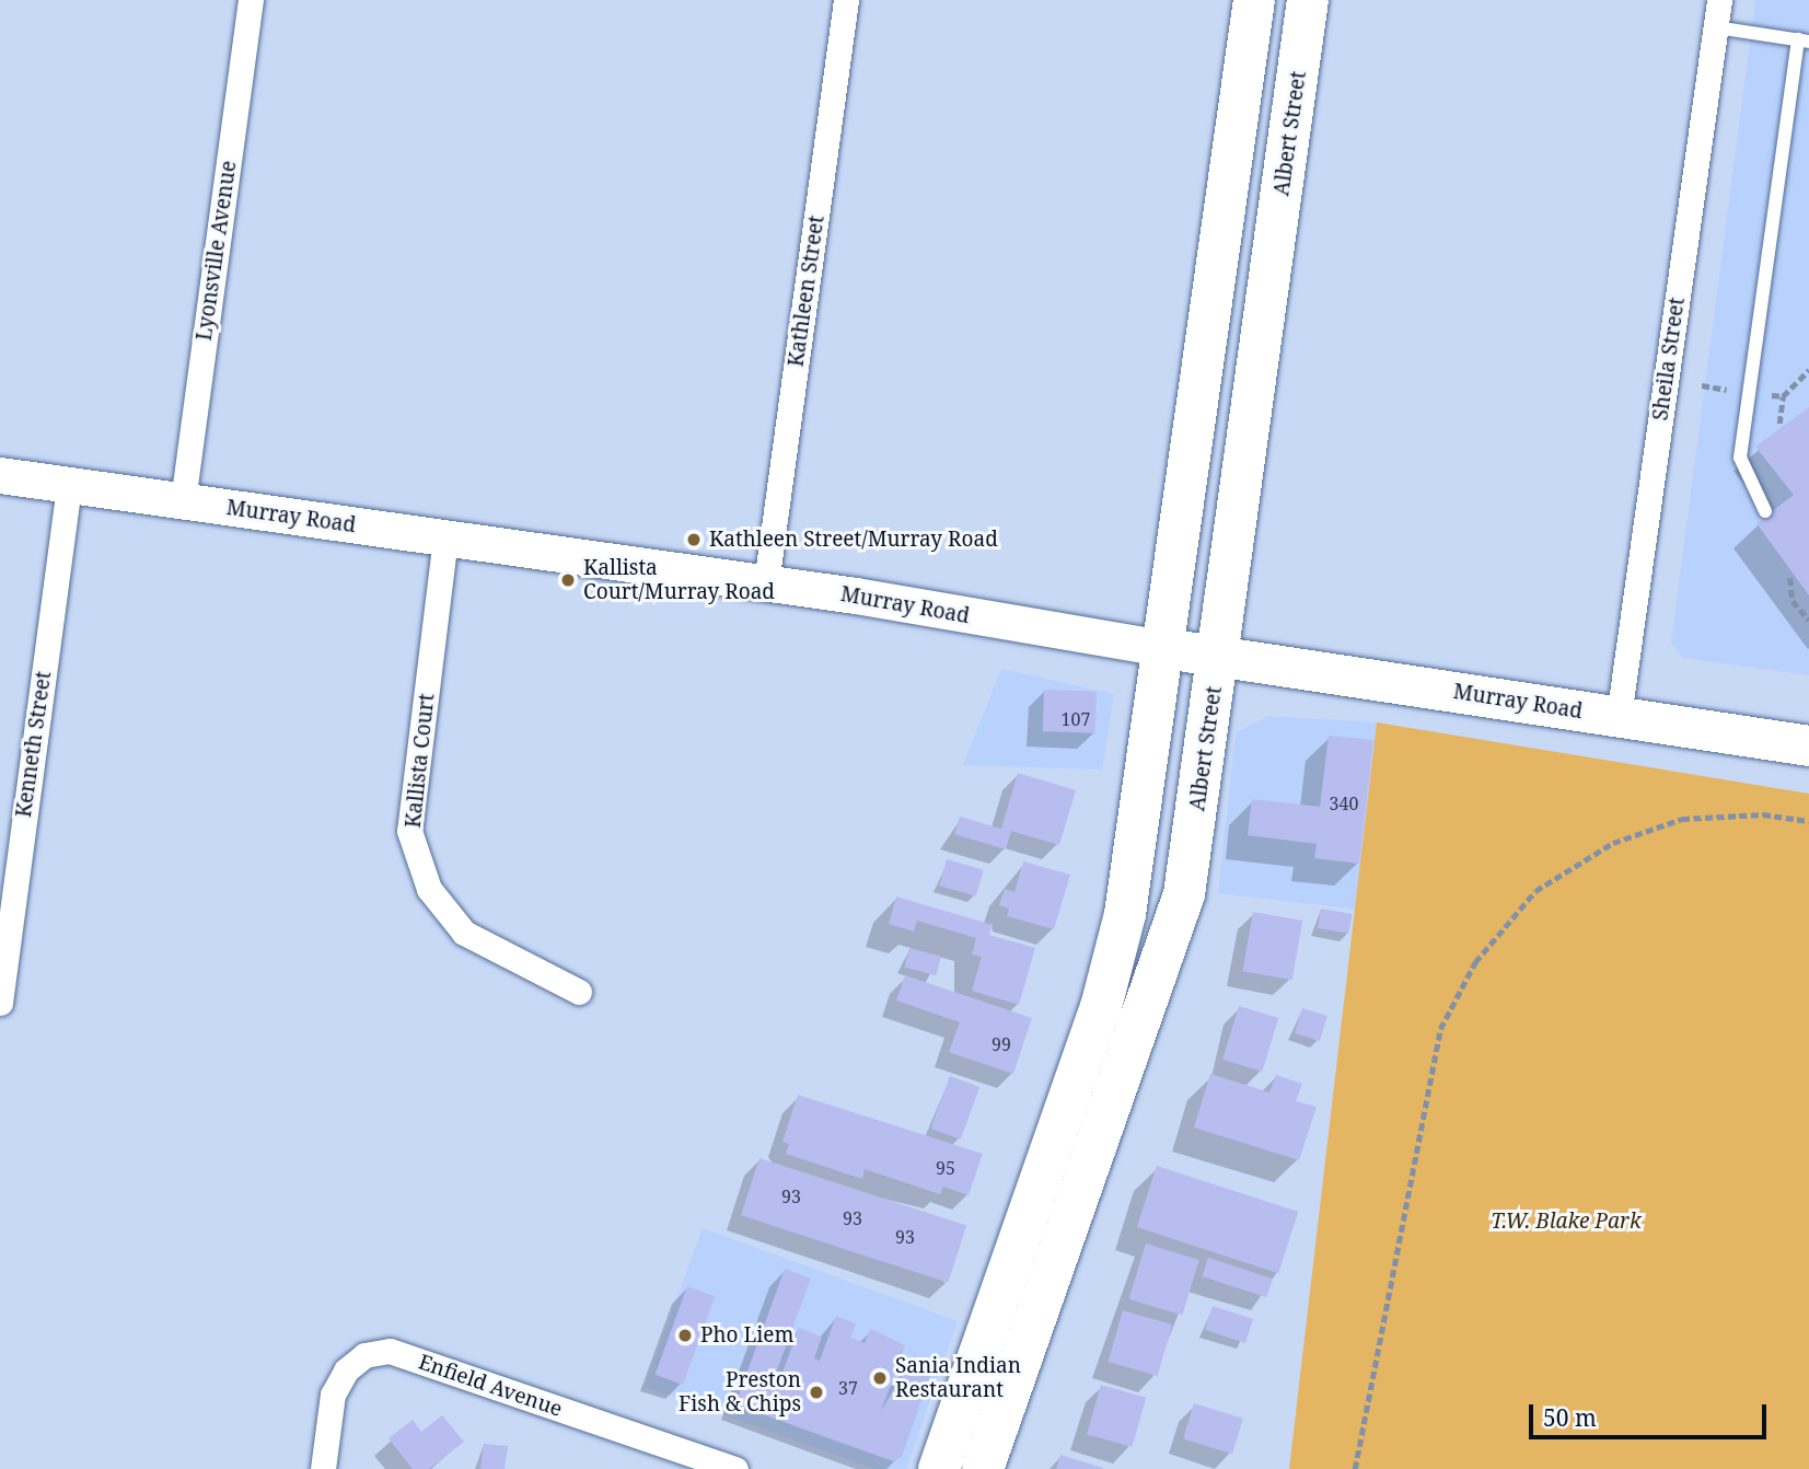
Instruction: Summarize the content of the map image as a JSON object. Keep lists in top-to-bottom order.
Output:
{
  "streets": {
    "highway": ["Albert Street"],
    "main road": ["Murray Road"],
    "street": [
      "Lyonsville Avenue",
      "Kathleen Street",
      "Sheila Street",
      "Kenneth Street",
      "Kallista Court",
      "Enfield Avenue"
    ]
  },
  "crossings": [
    ["Albert Street", "Murray Road"],
    ["Lyonsville Avenue", "Murray Road"],
    ["Kathleen Street", "Murray Road"],
    ["Sheila Street", "Murray Road"],
    ["Murray Road", "Kenneth Street"],
    ["Murray Road", "Kallista Court"]
  ],
  "parks": ["T.W. Blake Park"],
  "places": [
    "Kathleen Street/Murray Road",
    "Kallista Court/Murray Road",
    "Pho Liem",
    "Sania Indian Restaurant",
    "Preston Fish & Chips"
  ],
  "house_numbers": [
    "107",
    "340",
    "99",
    "95",
    "93",
    "93",
    "93",
    "37"
  ],
  "scale_bar": "50 m"
}
